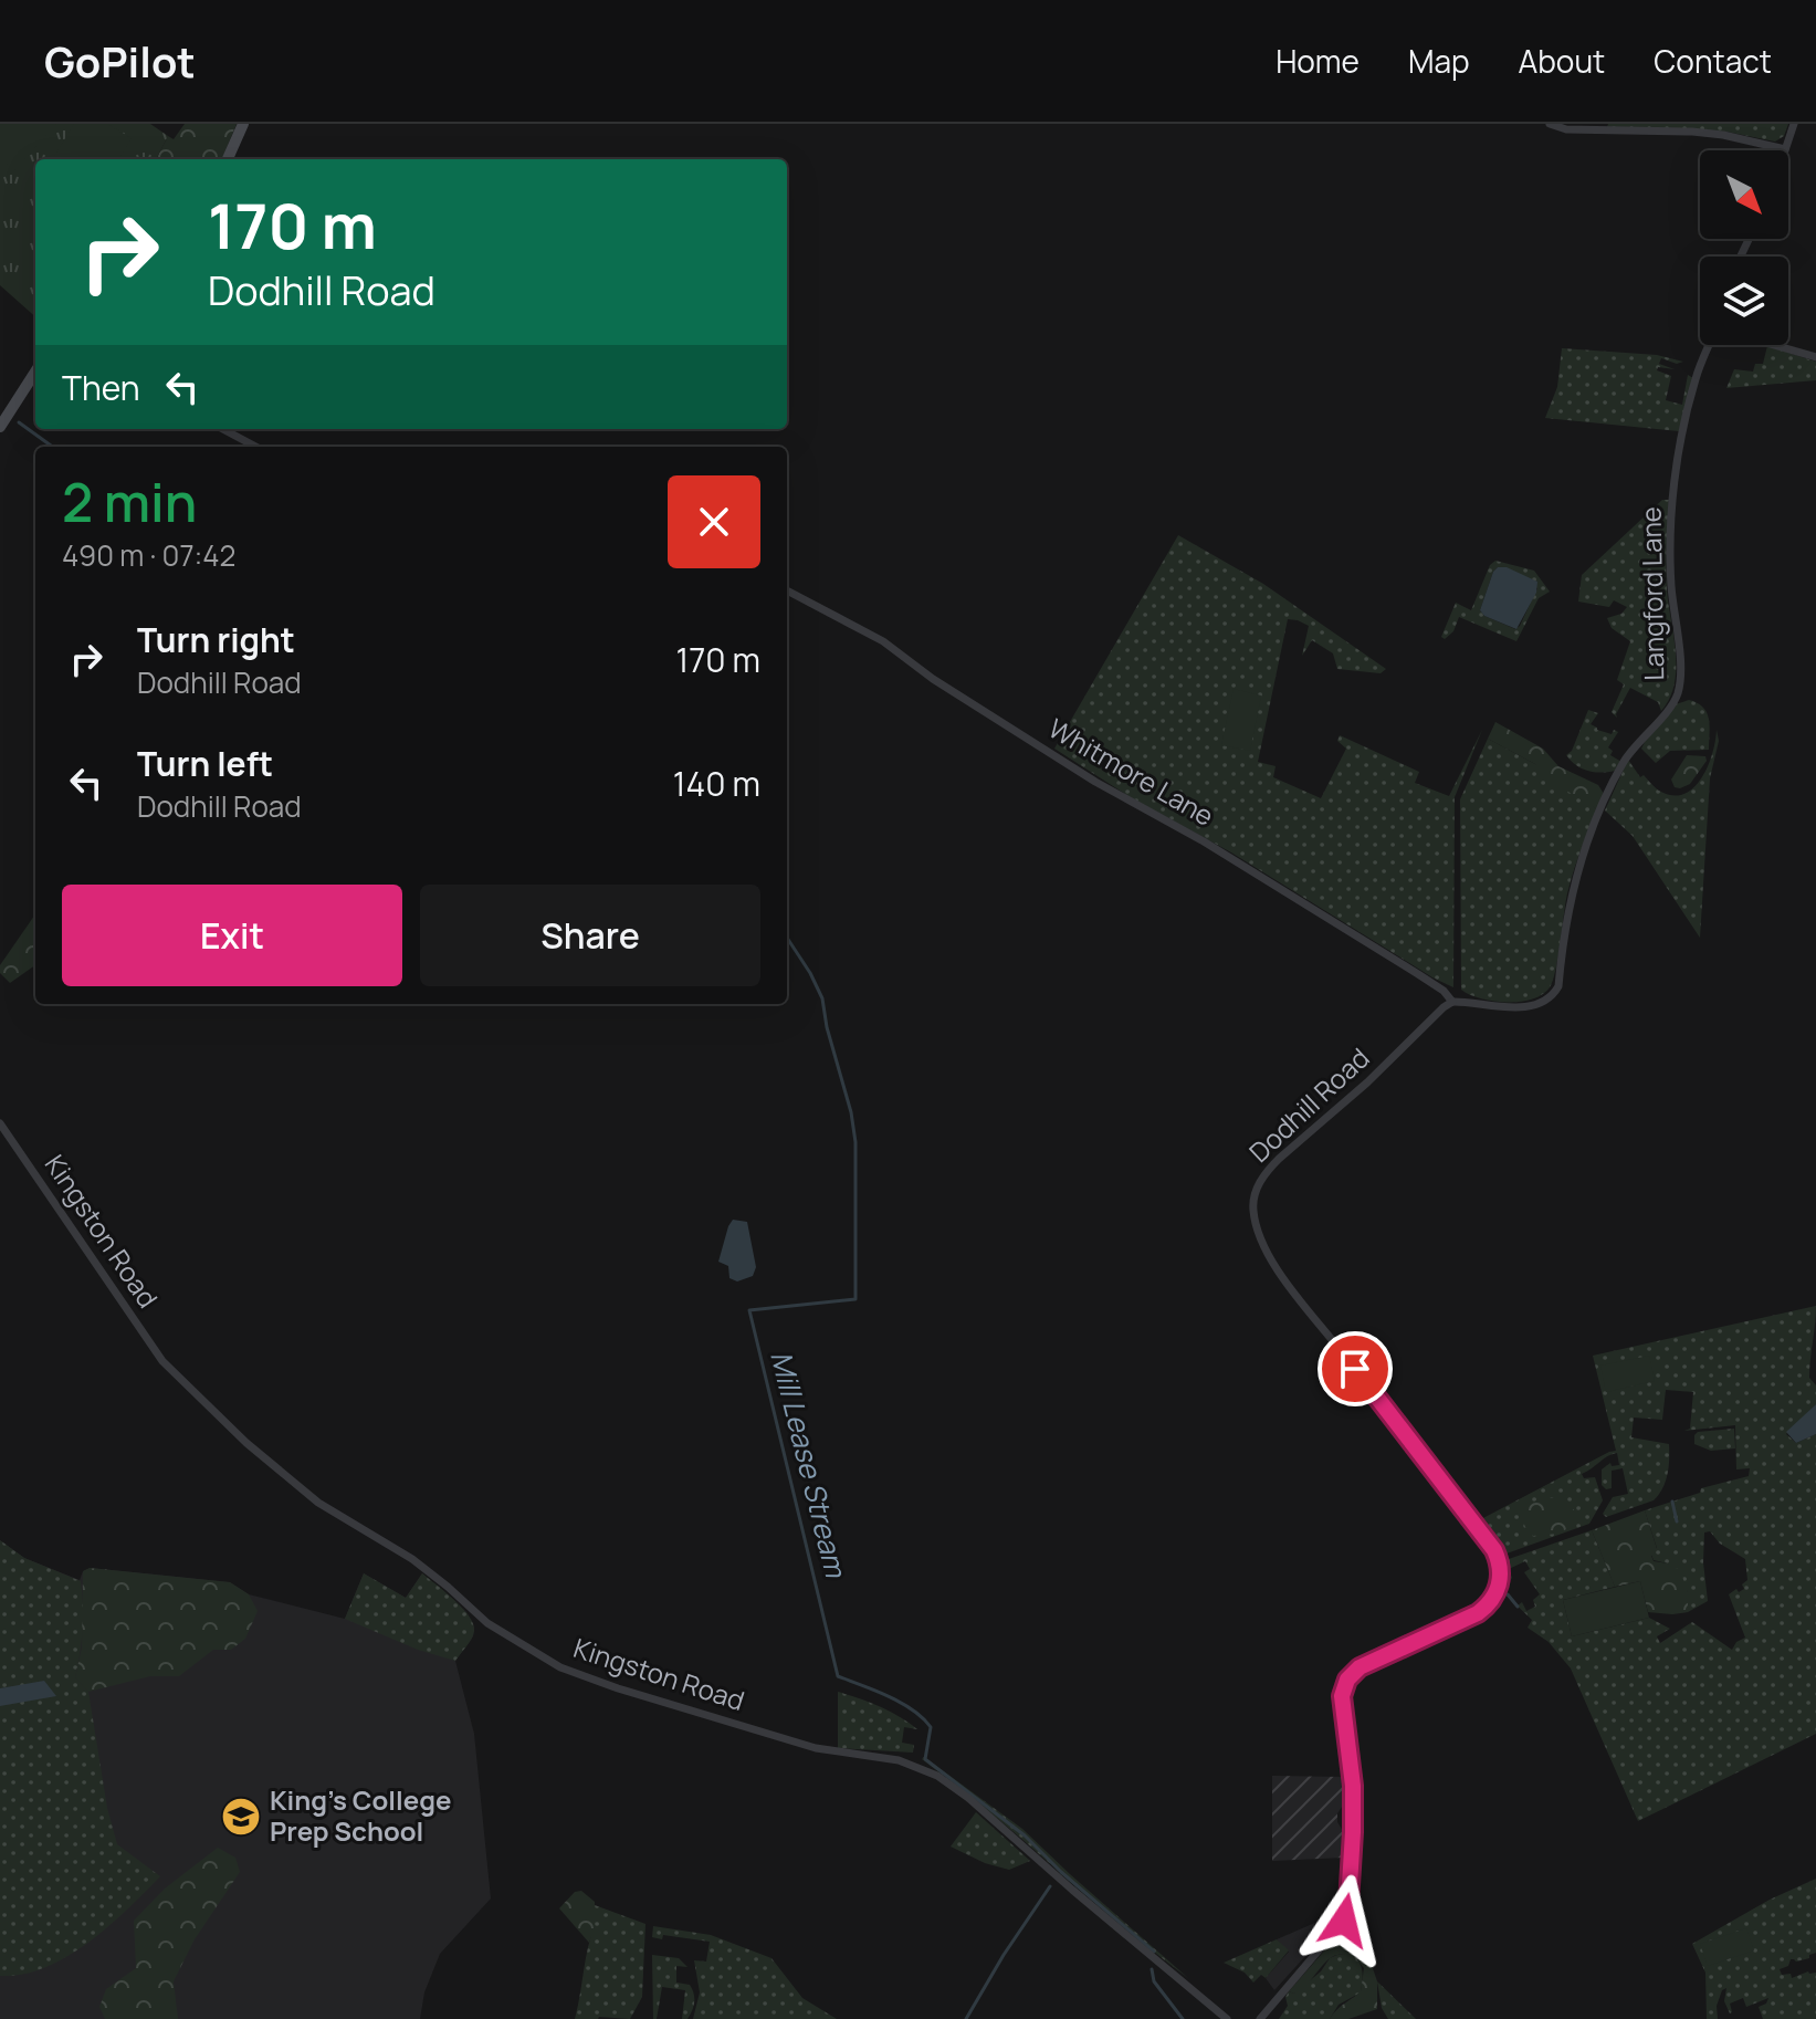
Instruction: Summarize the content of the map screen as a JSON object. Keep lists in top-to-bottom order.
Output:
{
  "streets": {
    "street": [
      "Langford Lane",
      "Whitmore Lane",
      "Dodhill Road",
      "Kingston Road"
    ]
  },
  "crossings": [
    ["Langford Lane", "Whitmore Lane"],
    ["Langford Lane", "Dodhill Road"],
    ["Whitmore Lane", "Dodhill Road"]
  ],
  "water": ["Mill Lease Stream"],
  "places": {
    "school or university": ["King's College Prep School"]
  },
  "north": "bottom right",
  "page": {
    "header": "GoPilot",
    "nav": [
      "Home",
      "Map",
      "About",
      "Contact"
    ],
    "turn": ["170 m", "Dodhill Road"],
    "then": "Then",
    "heading": ["2 min", "490 m · 07:42"],
    "list": [
      {
        "name": "Turn right",
        "note": "Dodhill Road",
        "value": "170 m"
      },
      {
        "name": "Turn left",
        "note": "Dodhill Road",
        "value": "140 m"
      }
    ],
    "buttons": ["Exit", "Share"]
  }
}
